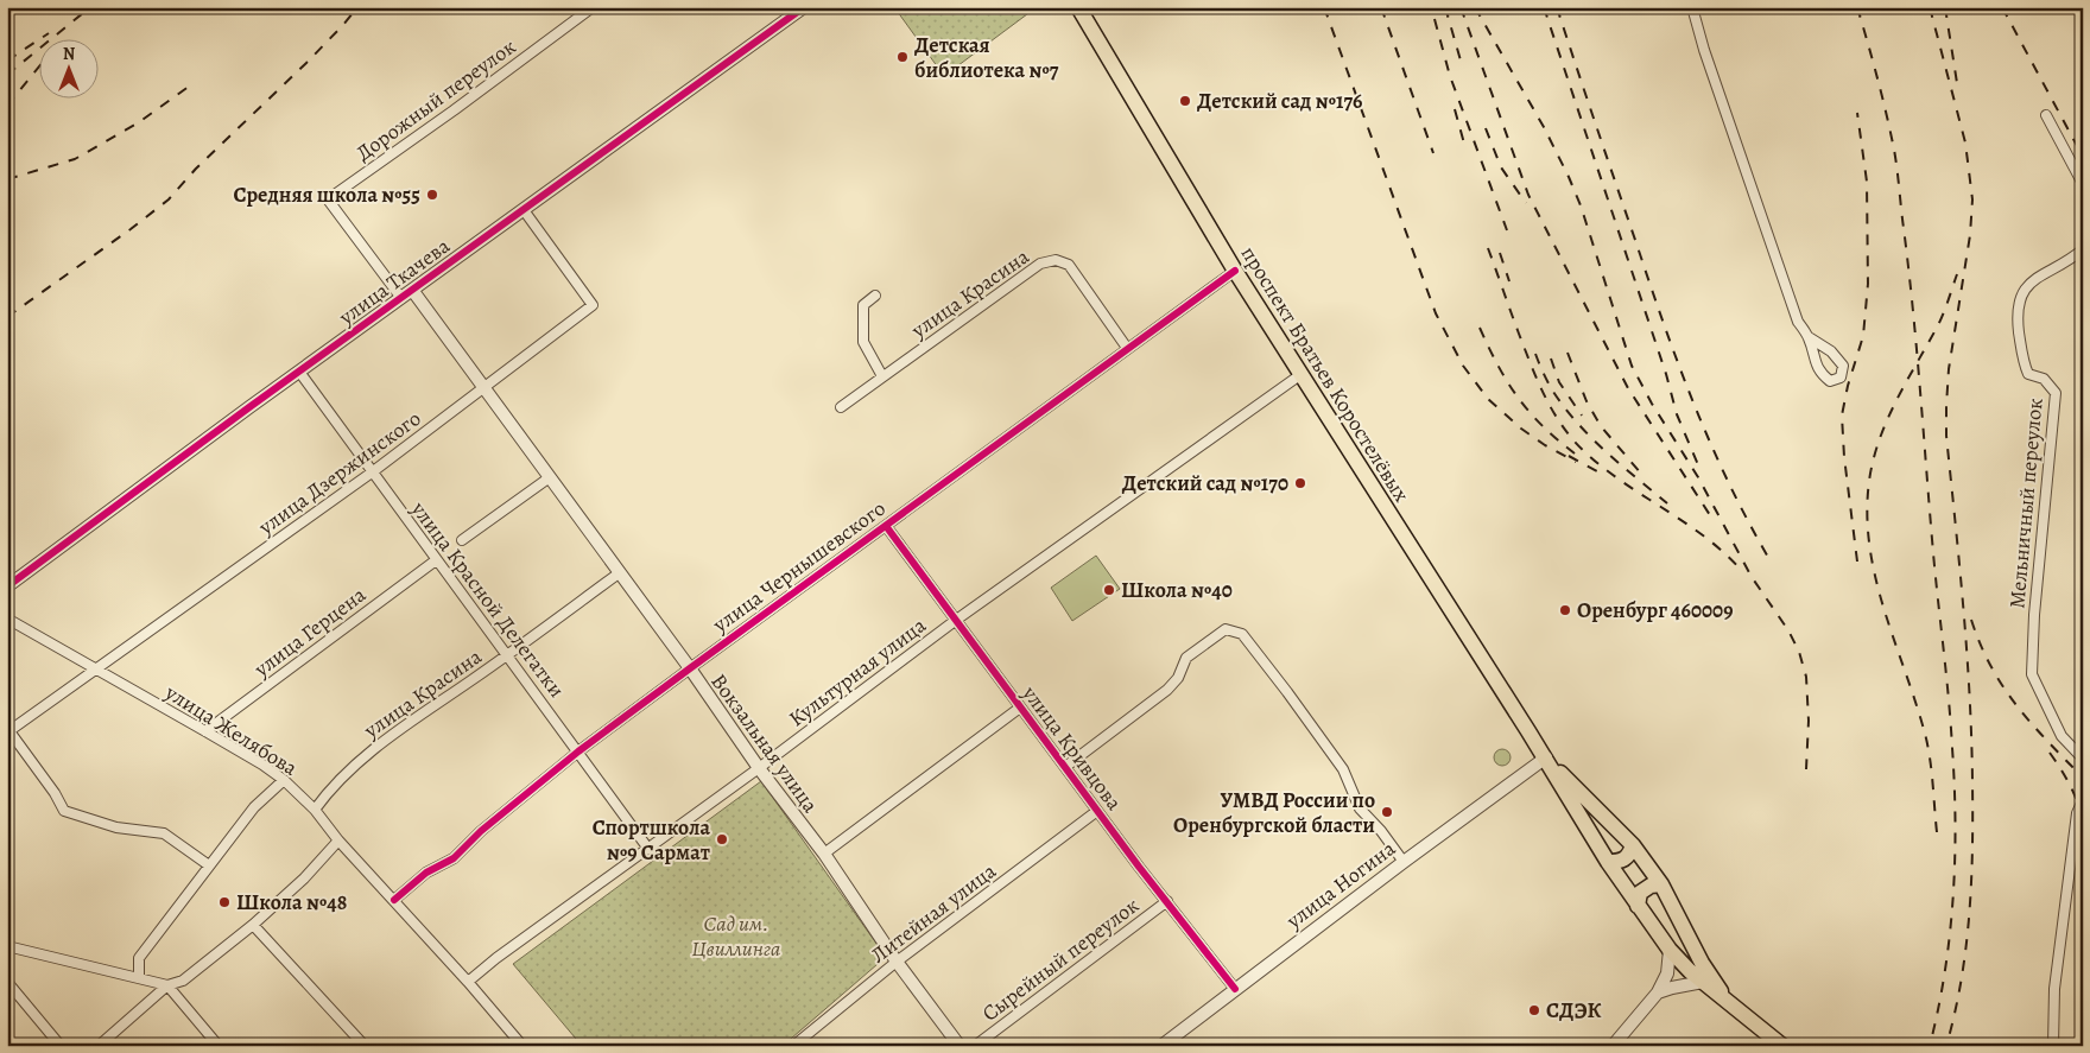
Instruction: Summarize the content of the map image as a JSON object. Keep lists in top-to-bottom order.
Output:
{
  "streets": {
    "main road": ["проспект Братьев Коростелёвых"],
    "street": [
      "Дорожный переулок",
      "улица Ткачева",
      "улица Красина",
      "улица Дзержинского",
      "Мельничный переулок",
      "улица Чернышевского",
      "улица Красной Делегатки",
      "улица Герцена",
      "Культурная улица",
      "улица Желябова",
      "Вокзальная улица",
      "улица Кривцова",
      "улица Ногина",
      "Литейная улица",
      "Сырейный переулок"
    ]
  },
  "crossings": [
    ["Дорожный переулок", "улица Ткачева"],
    ["улица Ткачева", "улица Дзержинского"],
    ["улица Ткачева", "улица Красной Делегатки"],
    ["улица Ткачева", "Вокзальная улица"],
    ["улица Красина", "улица Чернышевского"],
    ["улица Красина", "улица Красной Делегатки"],
    ["улица Красина", "улица Желябова"],
    ["улица Красина", "Вокзальная улица"],
    ["проспект Братьев Коростелёвых", "улица Чернышевского"],
    ["проспект Братьев Коростелёвых", "Культурная улица"],
    ["проспект Братьев Коростелёвых", "улица Ногина"],
    ["улица Дзержинского", "улица Красной Делегатки"],
    ["улица Дзержинского", "улица Желябова"],
    ["улица Дзержинского", "Вокзальная улица"],
    ["улица Чернышевского", "улица Красной Делегатки"],
    ["улица Чернышевского", "улица Желябова"],
    ["улица Чернышевского", "Вокзальная улица"],
    ["улица Чернышевского", "улица Кривцова"],
    ["улица Красной Делегатки", "улица Герцена"],
    ["улица Красной Делегатки", "Культурная улица"],
    ["улица Герцена", "улица Желябова"],
    ["Культурная улица", "улица Желябова"],
    ["Культурная улица", "Вокзальная улица"],
    ["Культурная улица", "улица Кривцова"],
    ["Вокзальная улица", "Литейная улица"],
    ["улица Кривцова", "улица Ногина"],
    ["улица Кривцова", "Литейная улица"],
    ["улица Кривцова", "Сырейный переулок"]
  ],
  "parks": ["Сад им. Цвиллинга"],
  "places": [
    "Детская библиотека №7",
    "Детский сад №176",
    "Средняя школа №55",
    "Детский сад №170",
    "Школа №40",
    "Оренбург 460009",
    "УМВД России по Оренбургской бласти",
    "Спортшкола №9 Сармат",
    "Школа №48",
    "СДЭК"
  ],
  "north": "top"
}
